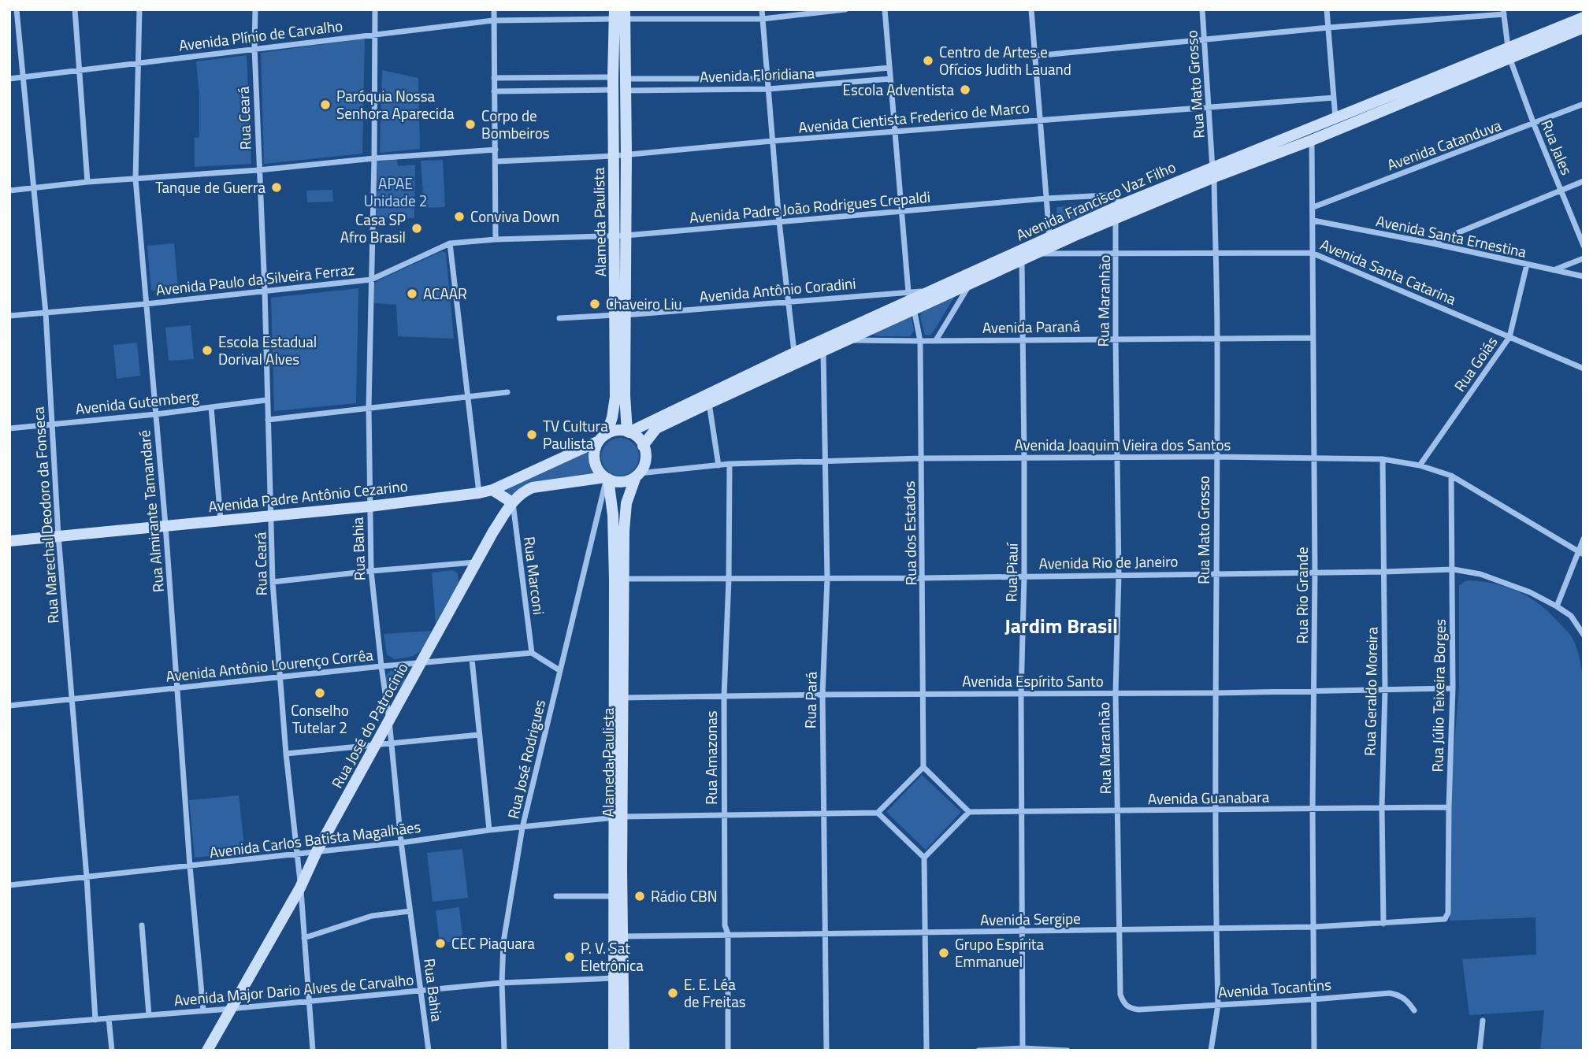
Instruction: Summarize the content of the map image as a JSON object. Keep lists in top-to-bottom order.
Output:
{
  "streets": {
    "main road": [
      "Avenida Francisco Vaz Filho",
      "Alameda Paulista",
      "Avenida Padre Antônio Cezarino",
      "Rua José do Patrocínio"
    ],
    "street": [
      "Avenida Plínio de Carvalho",
      "Avenida Floridiana",
      "Rua Mato Grosso",
      "Avenida Cientista Frederico de Marco",
      "Rua Ceará",
      "Avenida Catanduva",
      "Rua Jales",
      "Avenida Padre João Rodrigues Crepaldi",
      "Avenida Santa Ernestina",
      "Avenida Santa Catarina",
      "Avenida Paulo da Silveira Ferraz",
      "Avenida Antônio Coradini",
      "Rua Maranhão",
      "Avenida Paraná",
      "Rua Goiás",
      "Avenida Gutemberg",
      "Avenida Joaquim Vieira dos Santos",
      "Rua Almirante Tamandaré",
      "Rua Marechal Deodoro da Fonseca",
      "Rua dos Estados",
      "Rua Bahia",
      "Avenida Rio de Janeiro",
      "Rua Piauí",
      "Rua Marconi",
      "Rua Rio Grande",
      "Avenida Antônio Lourenço Corrêa",
      "Avenida Espírito Santo",
      "Rua Geraldo Moreira",
      "Rua Júlio Teixeira Borges",
      "Rua Pará",
      "Rua Amazonas",
      "Rua José Rodrigues",
      "Avenida Guanabara",
      "Avenida Carlos Batista Magalhães",
      "Avenida Sergipe",
      "Avenida Tocantins",
      "Avenida Major Dario Alves de Carvalho"
    ]
  },
  "crossings": [
    ["Avenida Plínio de Carvalho", "Rua Ceará"],
    ["Avenida Plínio de Carvalho", "Alameda Paulista"],
    ["Avenida Plínio de Carvalho", "Rua Almirante Tamandaré"],
    ["Avenida Plínio de Carvalho", "Rua Marechal Deodoro da Fonseca"],
    ["Avenida Plínio de Carvalho", "Rua Bahia"],
    ["Avenida Floridiana", "Alameda Paulista"],
    ["Avenida Floridiana", "Rua dos Estados"],
    ["Rua Mato Grosso", "Avenida Cientista Frederico de Marco"],
    ["Rua Mato Grosso", "Avenida Francisco Vaz Filho"],
    ["Rua Mato Grosso", "Avenida Santa Catarina"],
    ["Rua Mato Grosso", "Avenida Paraná"],
    ["Rua Mato Grosso", "Avenida Joaquim Vieira dos Santos"],
    ["Rua Mato Grosso", "Avenida Rio de Janeiro"],
    ["Rua Mato Grosso", "Avenida Espírito Santo"],
    ["Rua Mato Grosso", "Avenida Guanabara"],
    ["Rua Mato Grosso", "Avenida Sergipe"],
    ["Rua Mato Grosso", "Avenida Tocantins"],
    ["Avenida Cientista Frederico de Marco", "Alameda Paulista"],
    ["Avenida Cientista Frederico de Marco", "Rua dos Estados"],
    ["Rua Ceará", "Avenida Paulo da Silveira Ferraz"],
    ["Rua Ceará", "Avenida Gutemberg"],
    ["Rua Ceará", "Avenida Padre Antônio Cezarino"],
    ["Rua Ceará", "Avenida Antônio Lourenço Corrêa"],
    ["Rua Ceará", "Rua José do Patrocínio"],
    ["Rua Ceará", "Avenida Carlos Batista Magalhães"],
    ["Rua Ceará", "Avenida Major Dario Alves de Carvalho"],
    ["Avenida Catanduva", "Rua Jales"],
    ["Avenida Catanduva", "Rua Rio Grande"],
    ["Rua Jales", "Avenida Francisco Vaz Filho"],
    ["Avenida Francisco Vaz Filho", "Avenida Padre João Rodrigues Crepaldi"],
    ["Avenida Francisco Vaz Filho", "Alameda Paulista"],
    ["Avenida Francisco Vaz Filho", "Avenida Santa Catarina"],
    ["Avenida Francisco Vaz Filho", "Avenida Antônio Coradini"],
    ["Avenida Francisco Vaz Filho", "Rua Maranhão"],
    ["Avenida Francisco Vaz Filho", "Avenida Paraná"],
    ["Avenida Francisco Vaz Filho", "Avenida Joaquim Vieira dos Santos"],
    ["Avenida Francisco Vaz Filho", "Avenida Padre Antônio Cezarino"],
    ["Avenida Francisco Vaz Filho", "Rua dos Estados"],
    ["Avenida Francisco Vaz Filho", "Rua Piauí"],
    ["Avenida Francisco Vaz Filho", "Rua Rio Grande"],
    ["Avenida Francisco Vaz Filho", "Rua Pará"],
    ["Avenida Francisco Vaz Filho", "Rua José do Patrocínio"],
    ["Avenida Francisco Vaz Filho", "Rua José Rodrigues"],
    ["Avenida Padre João Rodrigues Crepaldi", "Alameda Paulista"],
    ["Avenida Padre João Rodrigues Crepaldi", "Avenida Paulo da Silveira Ferraz"],
    ["Avenida Padre João Rodrigues Crepaldi", "Rua dos Estados"],
    ["Alameda Paulista", "Avenida Antônio Coradini"],
    ["Alameda Paulista", "Avenida Joaquim Vieira dos Santos"],
    ["Alameda Paulista", "Avenida Padre Antônio Cezarino"],
    ["Alameda Paulista", "Avenida Rio de Janeiro"],
    ["Alameda Paulista", "Avenida Espírito Santo"],
    ["Alameda Paulista", "Rua José do Patrocínio"],
    ["Alameda Paulista", "Rua José Rodrigues"],
    ["Alameda Paulista", "Avenida Carlos Batista Magalhães"],
    ["Alameda Paulista", "Avenida Sergipe"],
    ["Alameda Paulista", "Avenida Major Dario Alves de Carvalho"],
    ["Avenida Santa Ernestina", "Rua Goiás"],
    ["Avenida Santa Ernestina", "Rua Rio Grande"],
    ["Avenida Santa Catarina", "Rua Maranhão"],
    ["Avenida Santa Catarina", "Rua Goiás"],
    ["Avenida Santa Catarina", "Rua Rio Grande"],
    ["Avenida Paulo da Silveira Ferraz", "Rua Almirante Tamandaré"],
    ["Avenida Paulo da Silveira Ferraz", "Rua Marechal Deodoro da Fonseca"],
    ["Avenida Paulo da Silveira Ferraz", "Rua Bahia"],
    ["Avenida Antônio Coradini", "Rua dos Estados"],
    ["Rua Maranhão", "Avenida Paraná"],
    ["Rua Maranhão", "Avenida Joaquim Vieira dos Santos"],
    ["Rua Maranhão", "Avenida Rio de Janeiro"],
    ["Rua Maranhão", "Avenida Espírito Santo"],
    ["Rua Maranhão", "Avenida Guanabara"],
    ["Rua Maranhão", "Avenida Sergipe"],
    ["Rua Maranhão", "Avenida Tocantins"],
    ["Avenida Paraná", "Rua dos Estados"],
    ["Avenida Paraná", "Rua Piauí"],
    ["Avenida Paraná", "Rua Rio Grande"],
    ["Rua Goiás", "Avenida Joaquim Vieira dos Santos"],
    ["Avenida Gutemberg", "Rua Almirante Tamandaré"],
    ["Avenida Gutemberg", "Rua Marechal Deodoro da Fonseca"],
    ["Avenida Joaquim Vieira dos Santos", "Avenida Padre Antônio Cezarino"],
    ["Avenida Joaquim Vieira dos Santos", "Rua dos Estados"],
    ["Avenida Joaquim Vieira dos Santos", "Rua Piauí"],
    ["Avenida Joaquim Vieira dos Santos", "Rua Rio Grande"],
    ["Avenida Joaquim Vieira dos Santos", "Rua Geraldo Moreira"],
    ["Avenida Joaquim Vieira dos Santos", "Rua Júlio Teixeira Borges"],
    ["Avenida Joaquim Vieira dos Santos", "Rua Pará"],
    ["Avenida Joaquim Vieira dos Santos", "Rua José do Patrocínio"],
    ["Avenida Joaquim Vieira dos Santos", "Rua Amazonas"],
    ["Avenida Joaquim Vieira dos Santos", "Rua José Rodrigues"],
    ["Avenida Padre Antônio Cezarino", "Rua Almirante Tamandaré"],
    ["Avenida Padre Antônio Cezarino", "Rua Marechal Deodoro da Fonseca"],
    ["Avenida Padre Antônio Cezarino", "Rua Bahia"],
    ["Avenida Padre Antônio Cezarino", "Rua José do Patrocínio"],
    ["Avenida Padre Antônio Cezarino", "Rua José Rodrigues"],
    ["Rua Almirante Tamandaré", "Avenida Antônio Lourenço Corrêa"],
    ["Rua Almirante Tamandaré", "Avenida Carlos Batista Magalhães"],
    ["Rua Almirante Tamandaré", "Avenida Major Dario Alves de Carvalho"],
    ["Rua Marechal Deodoro da Fonseca", "Avenida Antônio Lourenço Corrêa"],
    ["Rua Marechal Deodoro da Fonseca", "Avenida Carlos Batista Magalhães"],
    ["Rua Marechal Deodoro da Fonseca", "Avenida Major Dario Alves de Carvalho"],
    ["Rua dos Estados", "Avenida Rio de Janeiro"],
    ["Rua dos Estados", "Avenida Espírito Santo"],
    ["Rua Bahia", "Avenida Antônio Lourenço Corrêa"],
    ["Rua Bahia", "Rua José do Patrocínio"],
    ["Rua Bahia", "Avenida Carlos Batista Magalhães"],
    ["Rua Bahia", "Avenida Major Dario Alves de Carvalho"],
    ["Avenida Rio de Janeiro", "Rua Piauí"],
    ["Avenida Rio de Janeiro", "Rua Rio Grande"],
    ["Avenida Rio de Janeiro", "Rua Geraldo Moreira"],
    ["Avenida Rio de Janeiro", "Rua Júlio Teixeira Borges"],
    ["Avenida Rio de Janeiro", "Rua Pará"],
    ["Avenida Rio de Janeiro", "Rua Amazonas"],
    ["Rua Piauí", "Avenida Espírito Santo"],
    ["Rua Piauí", "Avenida Guanabara"],
    ["Rua Piauí", "Avenida Sergipe"],
    ["Rua Marconi", "Avenida Antônio Lourenço Corrêa"],
    ["Rua Marconi", "Rua José do Patrocínio"],
    ["Rua Rio Grande", "Avenida Espírito Santo"],
    ["Rua Rio Grande", "Avenida Guanabara"],
    ["Rua Rio Grande", "Avenida Sergipe"],
    ["Rua Rio Grande", "Avenida Tocantins"],
    ["Avenida Antônio Lourenço Corrêa", "Rua José do Patrocínio"],
    ["Avenida Espírito Santo", "Rua Geraldo Moreira"],
    ["Avenida Espírito Santo", "Rua Júlio Teixeira Borges"],
    ["Avenida Espírito Santo", "Rua Pará"],
    ["Avenida Espírito Santo", "Rua Amazonas"],
    ["Rua Geraldo Moreira", "Avenida Guanabara"],
    ["Rua Geraldo Moreira", "Avenida Sergipe"],
    ["Rua Júlio Teixeira Borges", "Avenida Guanabara"],
    ["Rua Júlio Teixeira Borges", "Avenida Sergipe"],
    ["Rua Pará", "Avenida Sergipe"],
    ["Rua José do Patrocínio", "Rua José Rodrigues"],
    ["Rua José do Patrocínio", "Avenida Carlos Batista Magalhães"],
    ["Rua José do Patrocínio", "Avenida Major Dario Alves de Carvalho"],
    ["Rua Amazonas", "Avenida Sergipe"],
    ["Rua José Rodrigues", "Avenida Carlos Batista Magalhães"],
    ["Rua José Rodrigues", "Avenida Major Dario Alves de Carvalho"]
  ],
  "districts": ["Jardim Brasil"],
  "parks": ["APAE Unidade 2"],
  "places": [
    "Centro de Artes e Ofícios Judith Lauand",
    "Escola Adventista",
    "Paróquia Nossa Senhora Aparecida",
    "Corpo de Bombeiros",
    "Tanque de Guerra",
    "Conviva Down",
    "Casa SP Afro Brasil",
    "ACAAR",
    "Chaveiro Liu",
    "Escola Estadual Dorival Alves",
    "TV Cultura Paulista",
    "Conselho Tutelar 2",
    "Rádio CBN",
    "CEC Piaquara",
    "Grupo Espírita Emmanuel",
    "P. V. Sat Eletrônica",
    "E. E. Léa de Freitas"
  ]
}
